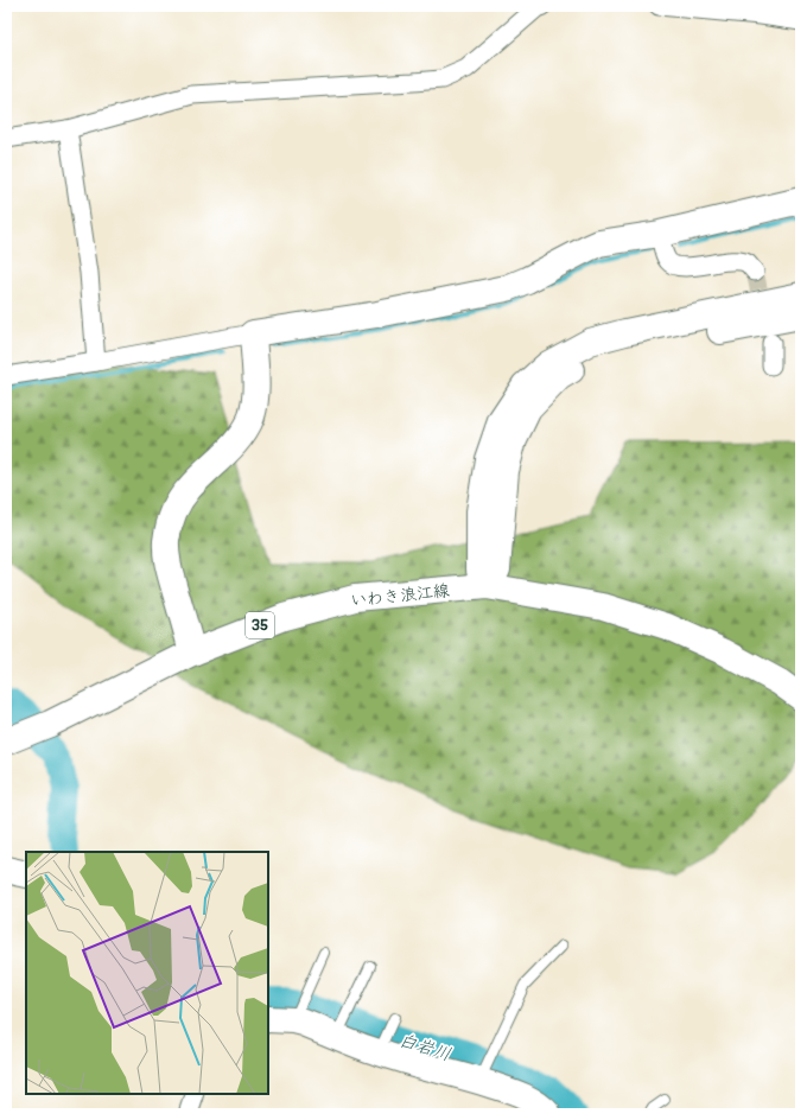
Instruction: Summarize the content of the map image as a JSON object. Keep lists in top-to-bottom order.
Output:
{
  "streets": {
    "main road": ["いわき浪江線", "35"]
  },
  "water": ["白岩川"]
}
